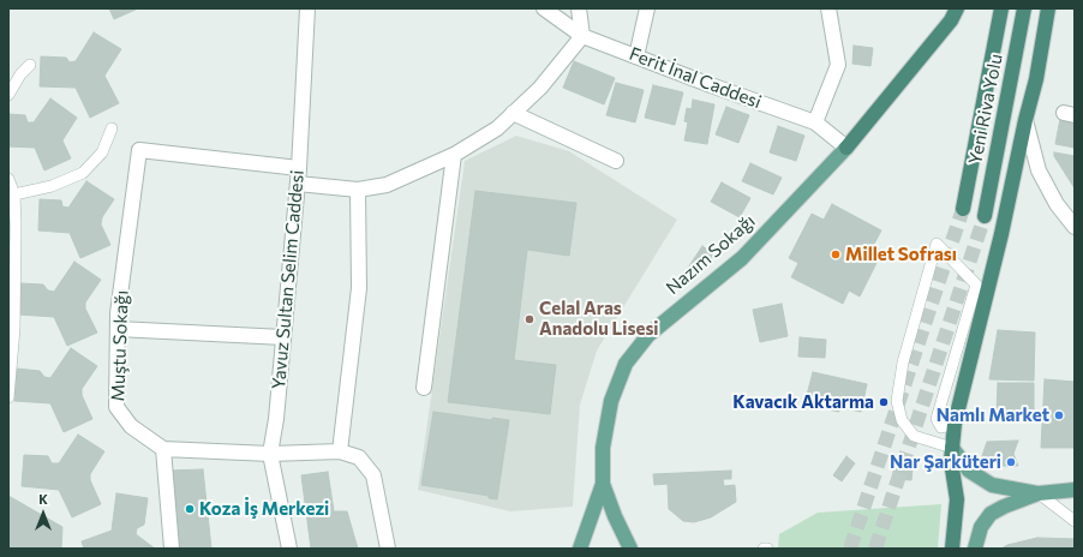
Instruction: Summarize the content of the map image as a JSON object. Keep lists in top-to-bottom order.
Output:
{
  "streets": {
    "highway": ["Yeni Riva Yolu"],
    "main road": ["Nazım Sokağı"],
    "street": ["Ferit İnal Caddesi", "Yavuz Sultan Selim Caddesi", "Muştu Sokağı"]
  },
  "crossings": [
    ["Ferit İnal Caddesi", "Nazım Sokağı"],
    ["Yavuz Sultan Selim Caddesi", "Muştu Sokağı"]
  ],
  "places": [
    "Millet Sofrası",
    "Celal Aras Anadolu Lisesi",
    "Kavacık Aktarma",
    "Namlı Market",
    "Nar Şarküteri",
    "Koza İş Merkezi"
  ],
  "north": "top"
}
